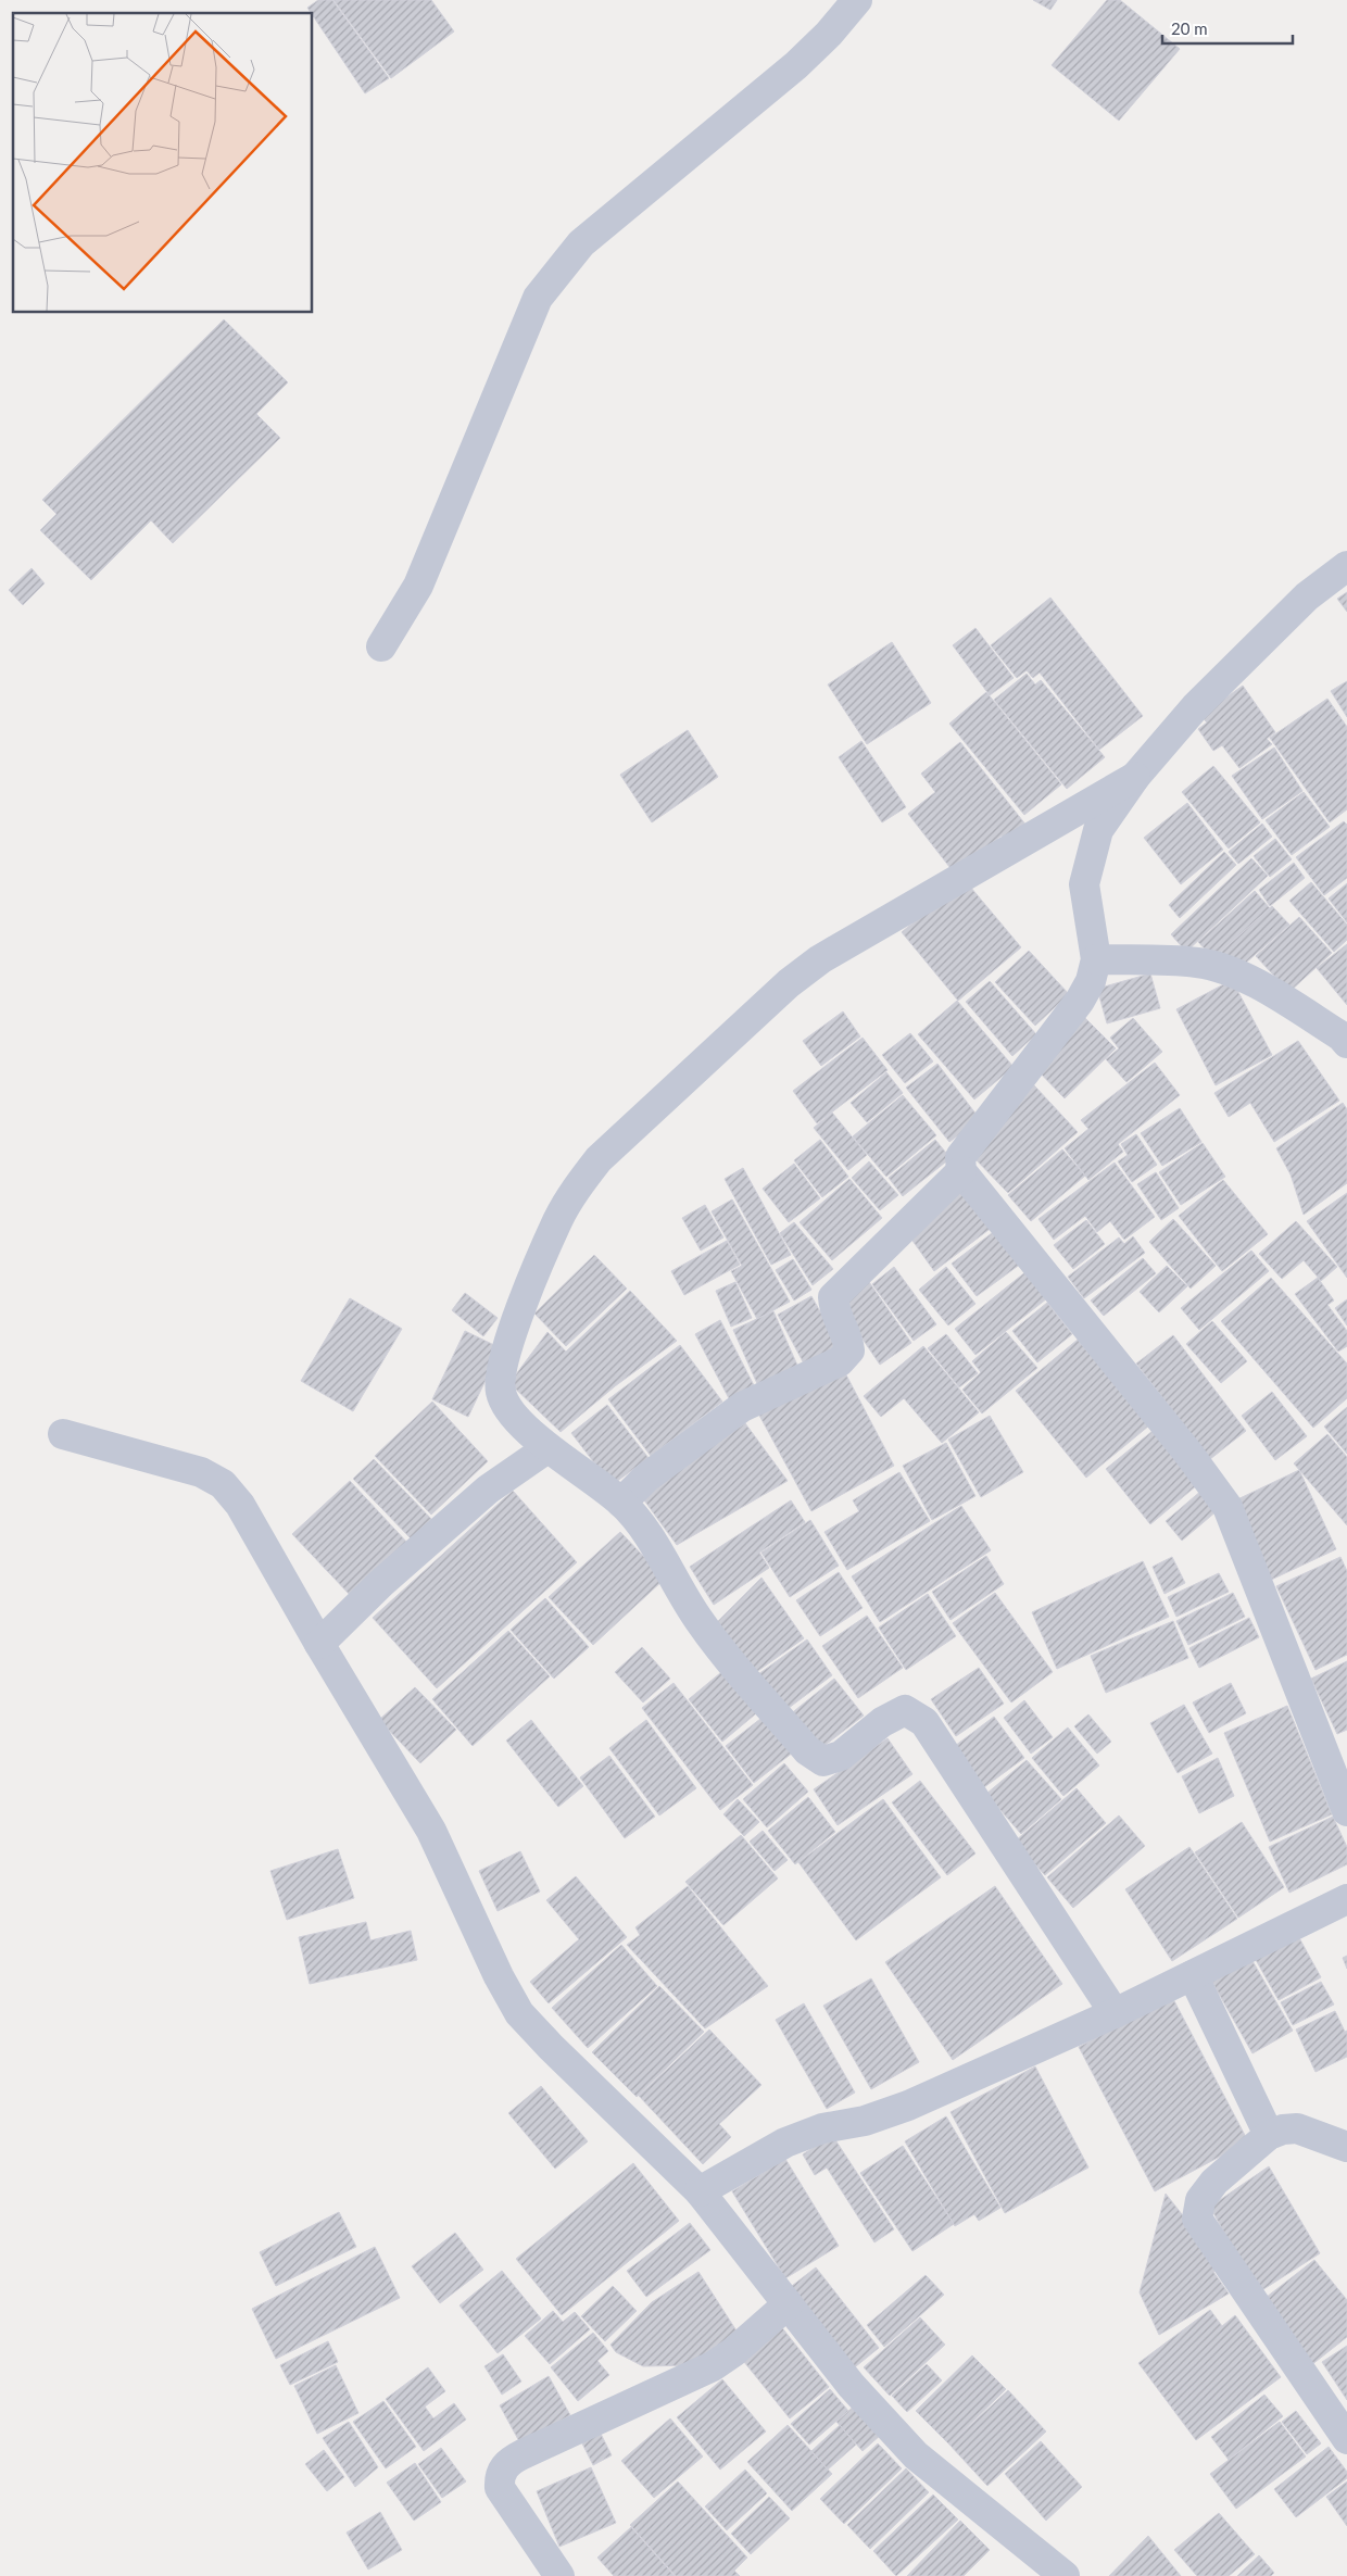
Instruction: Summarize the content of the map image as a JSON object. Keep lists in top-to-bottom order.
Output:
{
  "scale_bar": "20 m"
}
